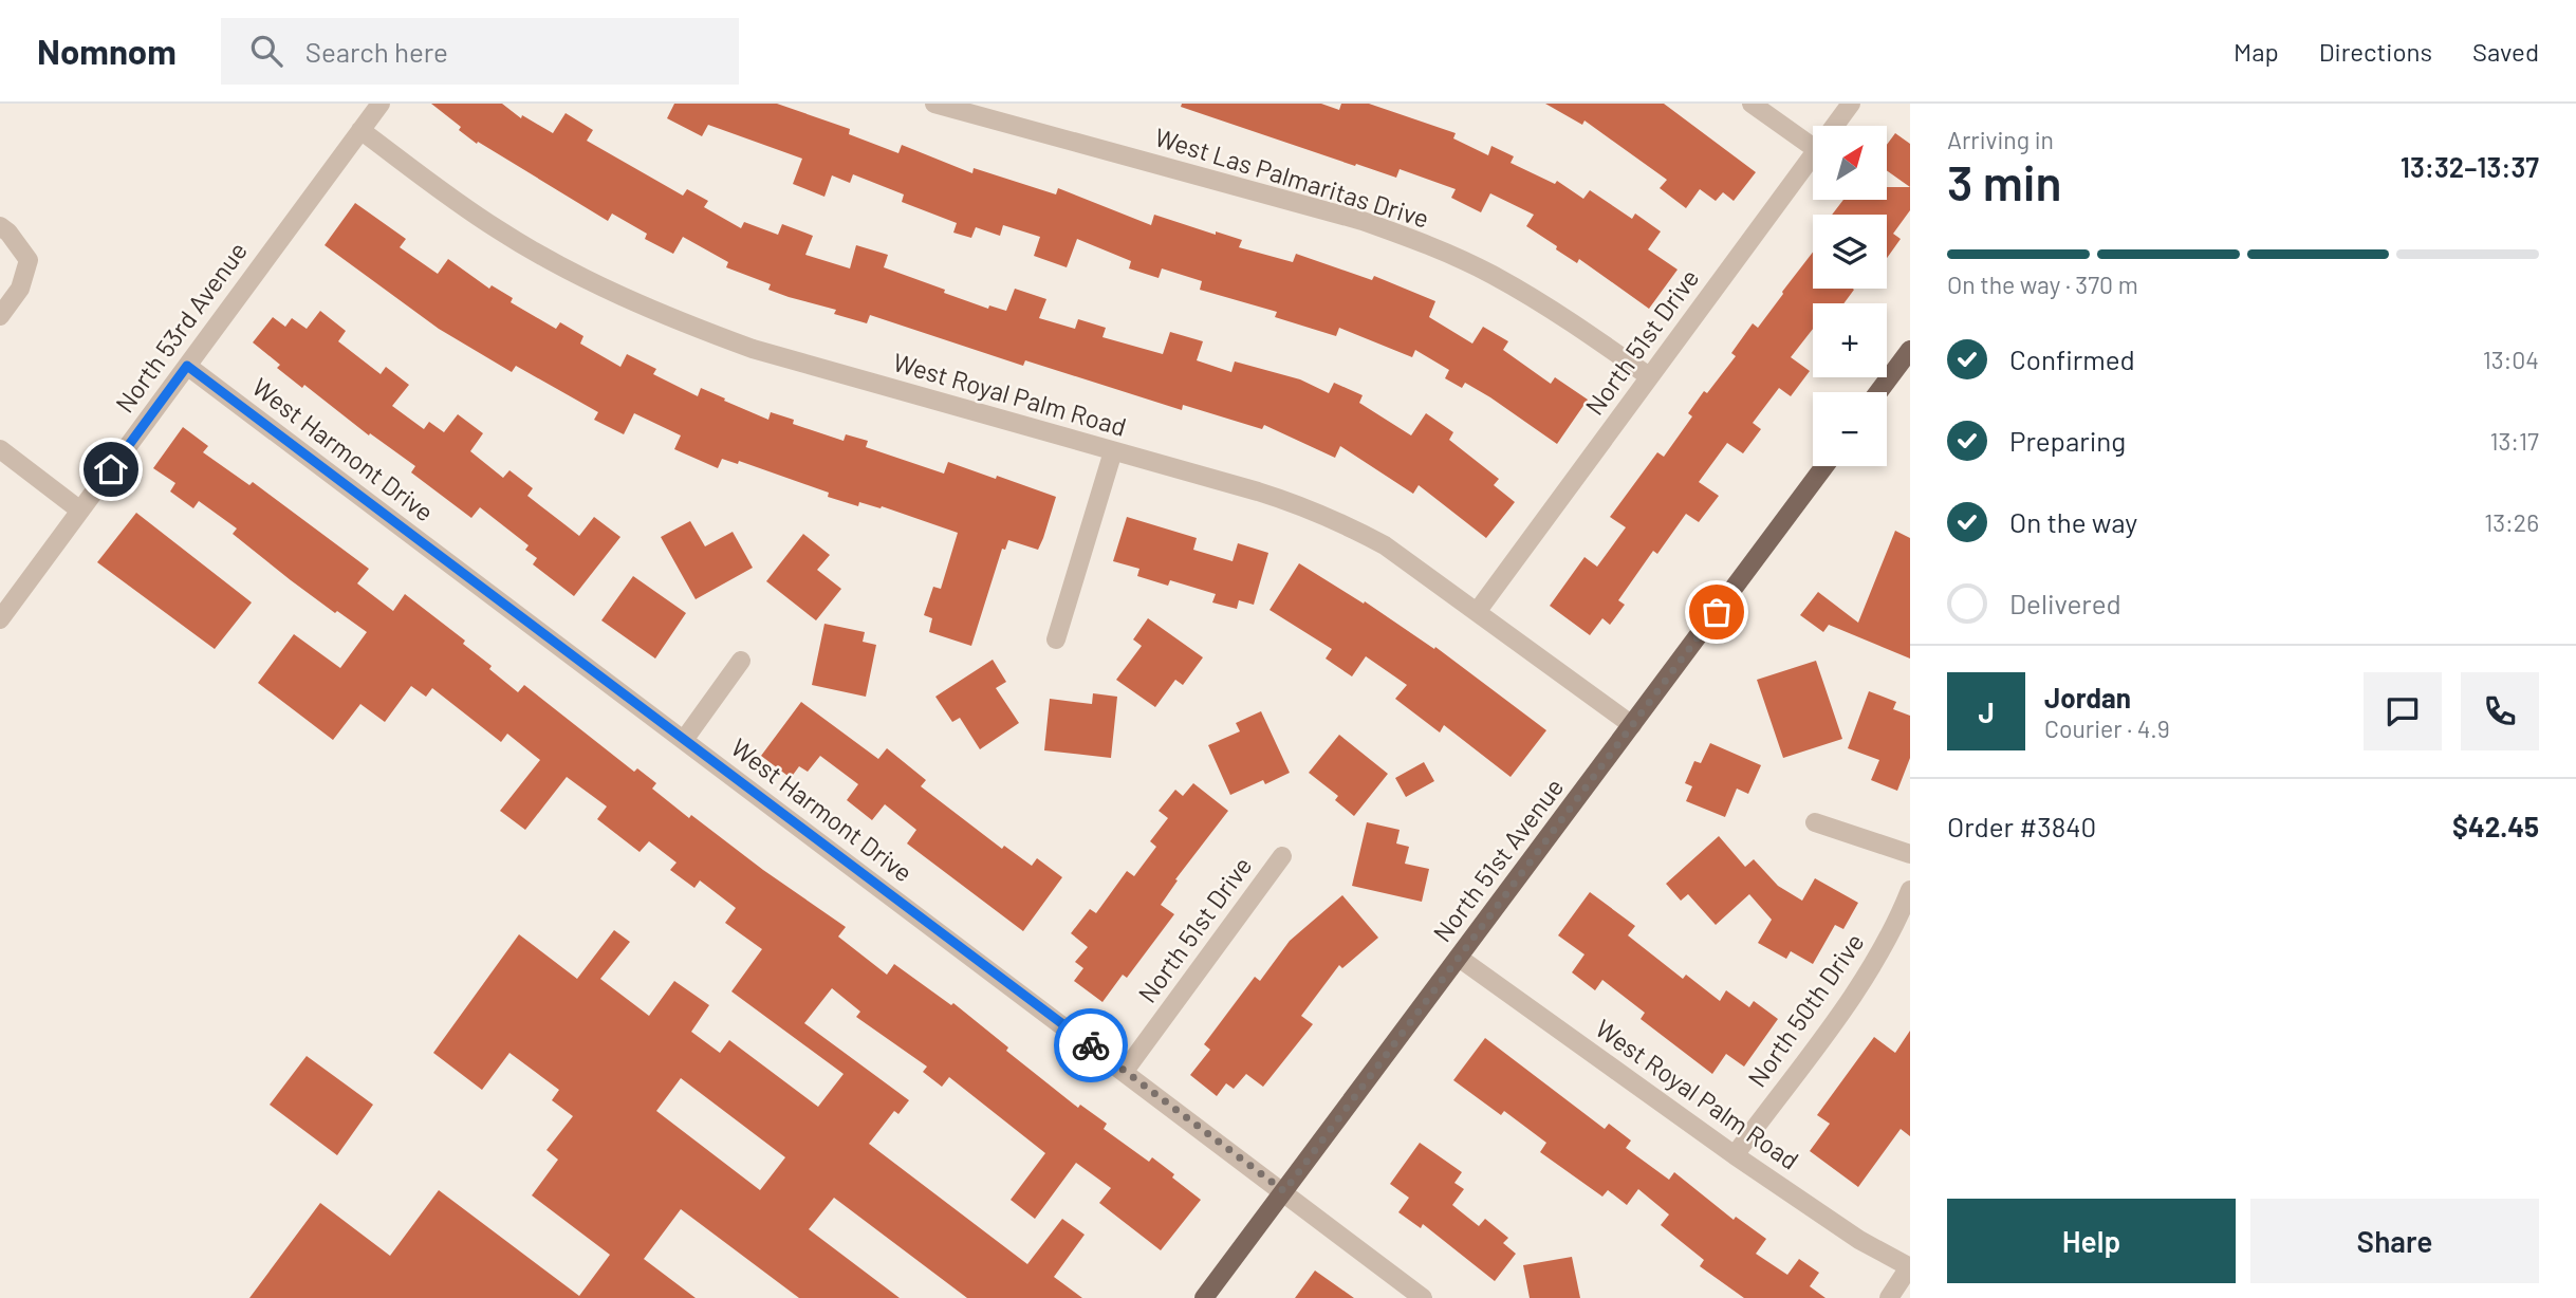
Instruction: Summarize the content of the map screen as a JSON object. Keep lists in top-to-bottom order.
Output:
{
  "streets": {
    "main road": ["North 51st Avenue"],
    "street": [
      "West Las Palmaritas Drive",
      "North 53rd Avenue",
      "North 51st Drive",
      "West Royal Palm Road",
      "West Harmont Drive",
      "North 50th Drive"
    ]
  },
  "crossings": [
    ["West Las Palmaritas Drive", "North 51st Drive"],
    ["North 53rd Avenue", "West Royal Palm Road"],
    ["North 53rd Avenue", "West Harmont Drive"],
    ["North 51st Drive", "West Royal Palm Road"],
    ["North 51st Drive", "West Harmont Drive"],
    ["West Royal Palm Road", "North 51st Avenue"],
    ["West Royal Palm Road", "North 50th Drive"],
    ["West Harmont Drive", "North 51st Avenue"]
  ],
  "north": "top right",
  "page": {
    "header": "Nomnom",
    "search": "Search here",
    "nav": ["Map", "Directions", "Saved"],
    "heading": ["3 min", "Arriving in", "13:32–13:37"],
    "panel": [
      "Jordan",
      "Courier · 4.9",
      "Order #3840",
      "$42.45"
    ],
    "map_buttons": ["+", "−"],
    "bar": "On the way · 370 m",
    "list": [
      ["Confirmed", "13:04"],
      ["Preparing", "13:17"],
      ["On the way", "13:26"],
      "Delivered"
    ],
    "round": "J",
    "buttons": ["Help", "Share"]
  }
}
